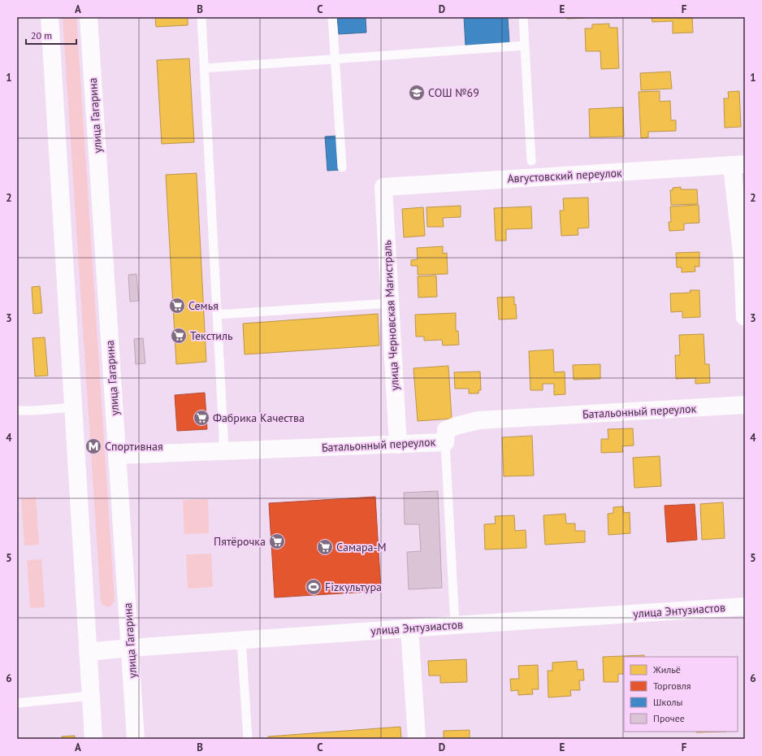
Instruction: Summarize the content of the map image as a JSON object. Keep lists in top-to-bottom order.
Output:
{
  "streets": {
    "street": [
      "улица Гагарина",
      "Августовский переулок",
      "улица Черновская Магистраль",
      "Батальонный переулок",
      "улица Энтузиастов"
    ]
  },
  "crossings": [
    ["улица Гагарина", "Батальонный переулок"],
    ["улица Гагарина", "улица Энтузиастов"],
    ["Августовский переулок", "улица Черновская Магистраль"],
    ["улица Черновская Магистраль", "Батальонный переулок"]
  ],
  "places": {
    "school or university": ["СОШ №69"],
    "supermarket": [
      "Семья",
      "Текстиль",
      "Фабрика Качества",
      "Пятёрочка",
      "Самара-М"
    ],
    "metro station": ["Спортивная"],
    "sports": ["Fizкультура"]
  },
  "legend": [
    "Жильё",
    "Торговля",
    "Школы",
    "Прочее"
  ],
  "scale_bar": "20 m",
  "grid": {
    "columns": [
      "A",
      "B",
      "C",
      "D",
      "E",
      "F"
    ],
    "rows": [
      "1",
      "2",
      "3",
      "4",
      "5",
      "6"
    ]
  }
}
